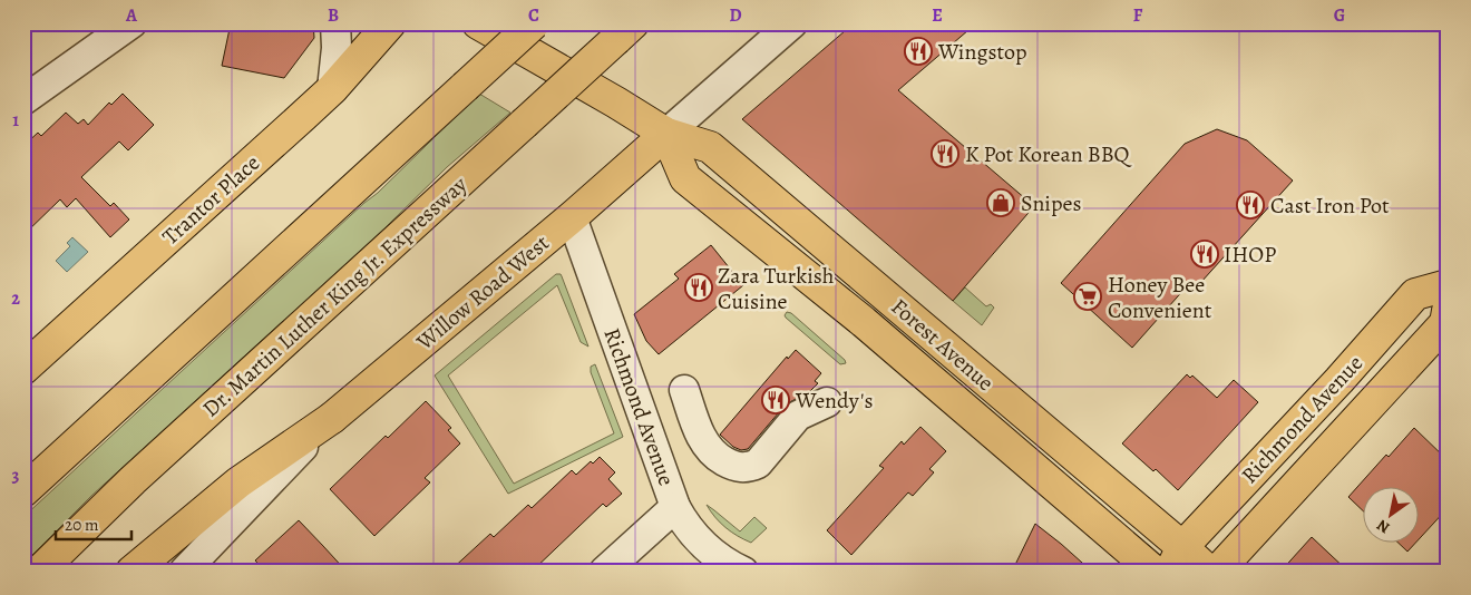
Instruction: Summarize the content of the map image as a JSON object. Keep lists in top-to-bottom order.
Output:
{
  "streets": {
    "main road": [
      "Trantor Place",
      "Willow Road West",
      "Dr. Martin Luther King Jr. Expressway",
      "Forest Avenue",
      "Richmond Avenue"
    ]
  },
  "crossings": [
    ["Willow Road West", "Forest Avenue"],
    ["Willow Road West", "Richmond Avenue"],
    ["Forest Avenue", "Richmond Avenue"]
  ],
  "places": {
    "restaurant": [
      "Wingstop",
      "K Pot Korean BBQ",
      "Cast Iron Pot",
      "IHOP",
      "Zara Turkish Cuisine",
      "Wendy's"
    ],
    "shop": ["Snipes"],
    "supermarket": ["Honey Bee Convenient"]
  },
  "scale_bar": "20 m",
  "north": "bottom left",
  "grid": {
    "columns": [
      "A",
      "B",
      "C",
      "D",
      "E",
      "F",
      "G"
    ],
    "rows": ["1", "2", "3"]
  }
}
